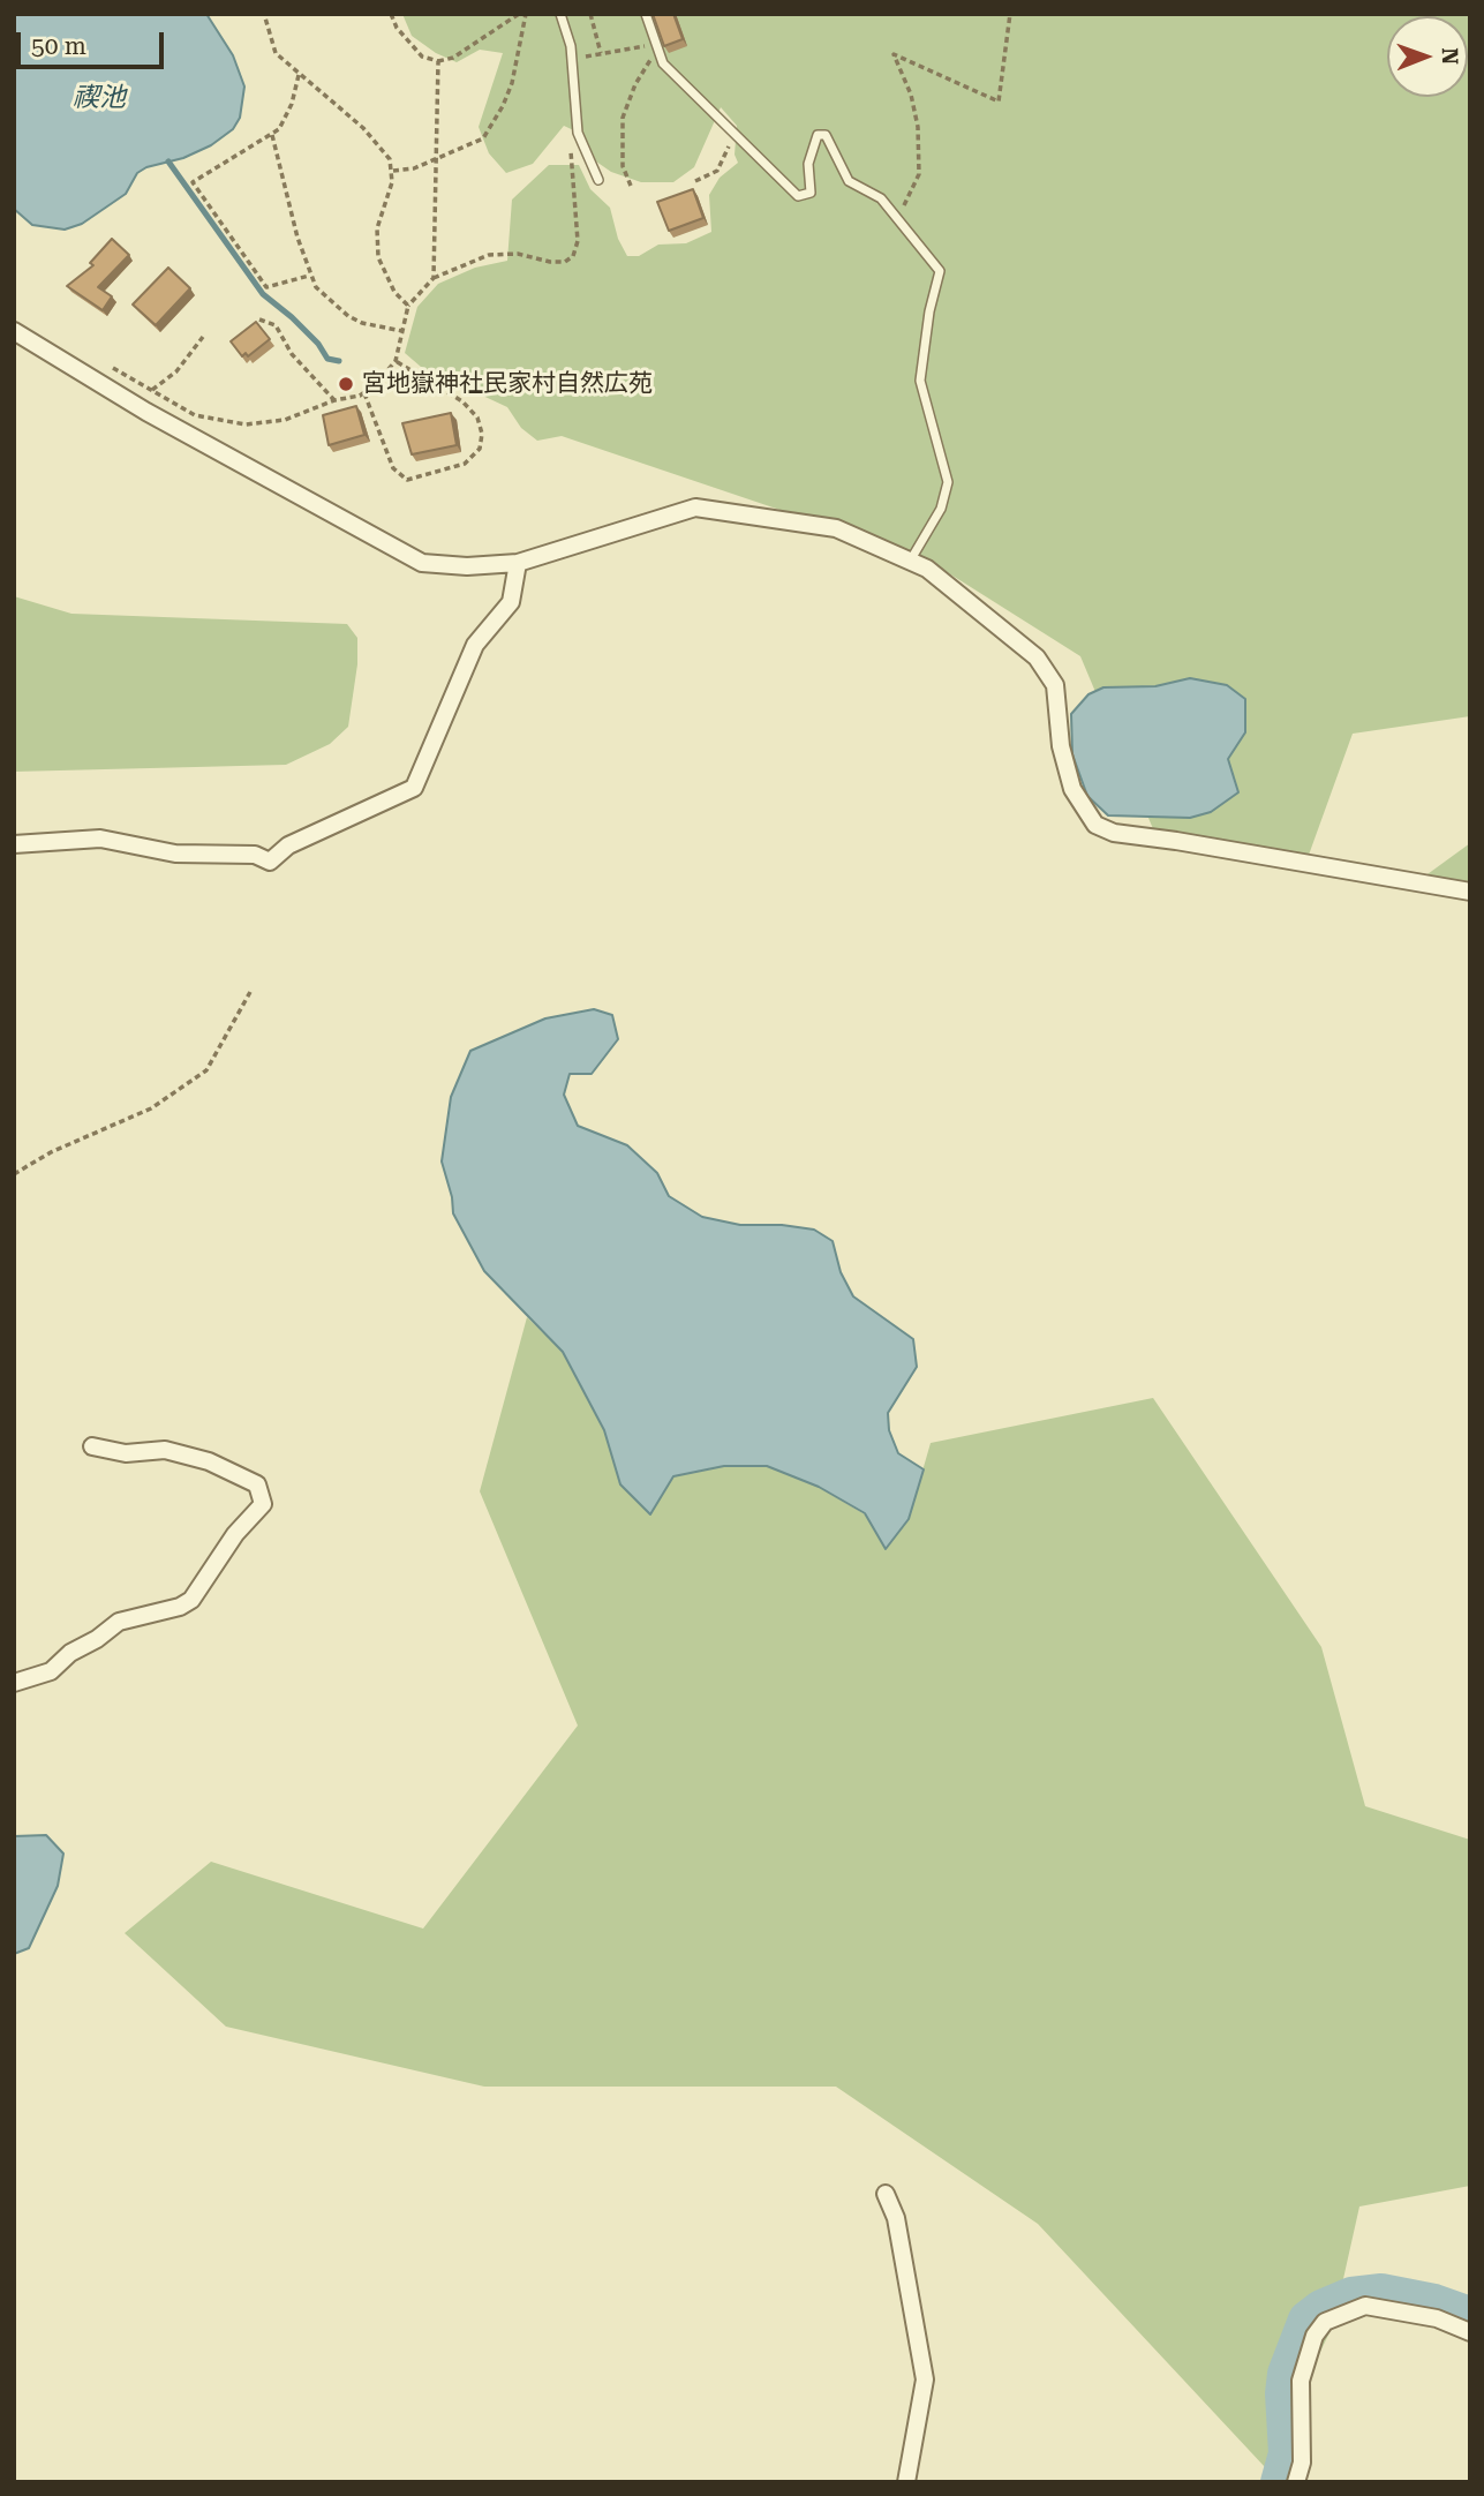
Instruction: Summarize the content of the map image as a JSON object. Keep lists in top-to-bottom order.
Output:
{
  "water": ["禊池"],
  "places": ["宮地嶽神社民家村自然広苑"],
  "scale_bar": "50 m",
  "north": "right"
}
